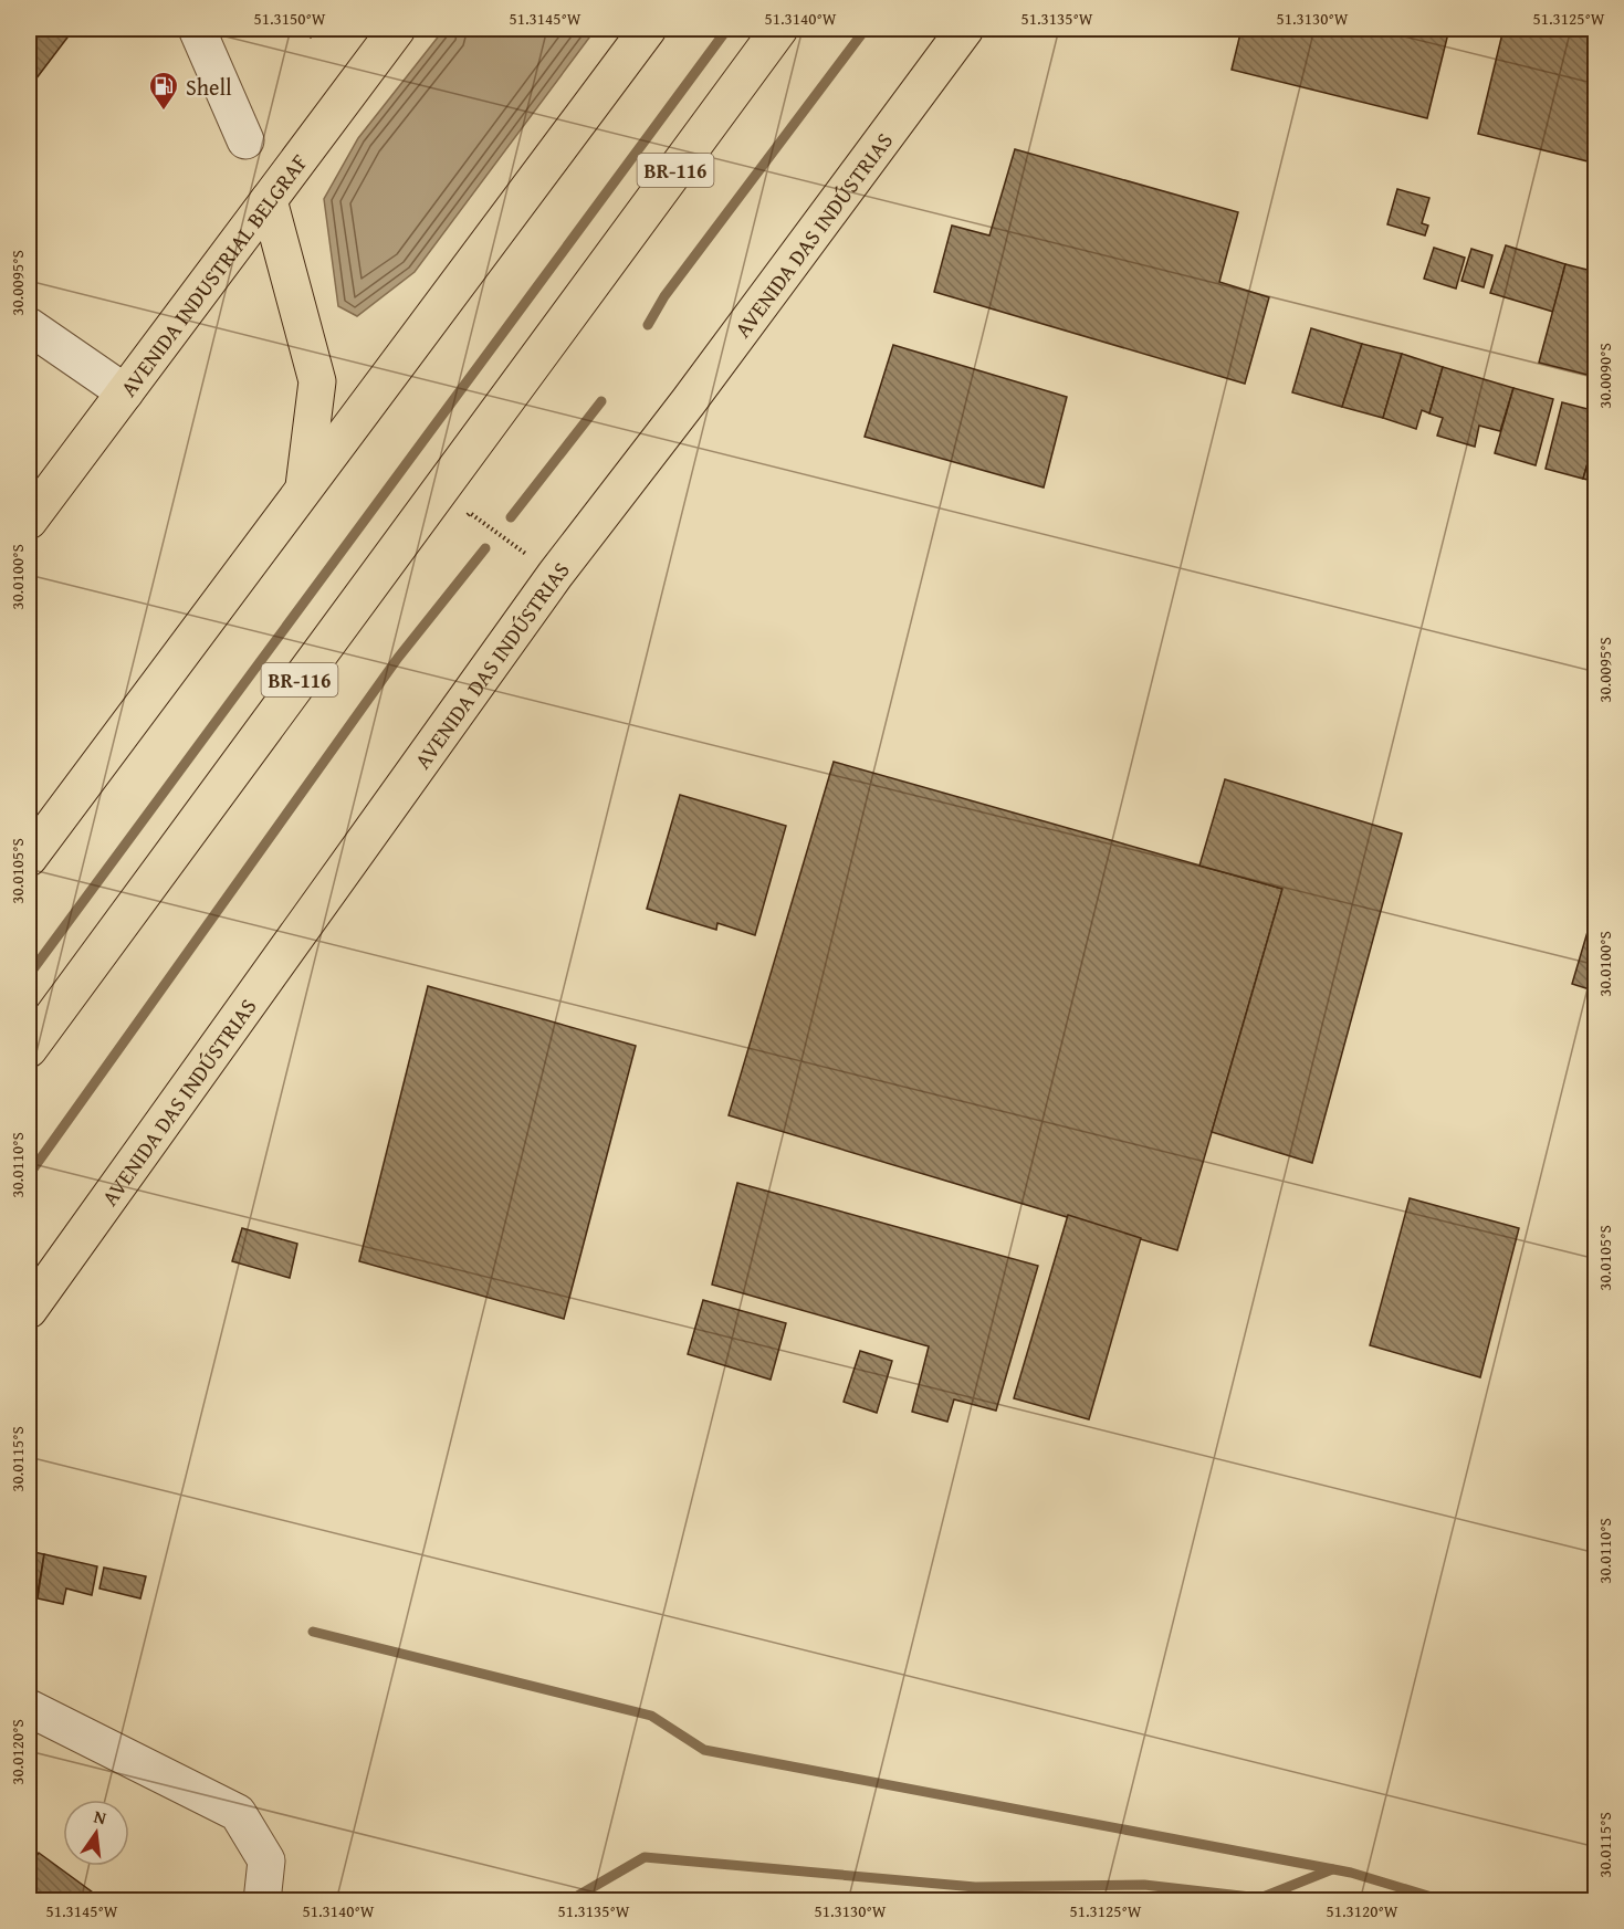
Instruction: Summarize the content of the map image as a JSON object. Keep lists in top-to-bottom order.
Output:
{
  "streets": {
    "main road": ["BR-116", "AVENIDA DAS INDÚSTRIAS", "AVENIDA INDUSTRIAL BELGRAF"]
  },
  "places": {
    "fuel station": ["Shell"]
  },
  "north": "top",
  "coordinates": [
    "51.3150°W",
    "51.3145°W",
    "51.3140°W",
    "51.3135°W",
    "51.3130°W",
    "51.3125°W",
    "30.0095°S",
    "30.0090°S",
    "30.0100°S",
    "30.0105°S",
    "30.0110°S",
    "30.0115°S",
    "30.0120°S",
    "51.3120°W"
  ]
}
